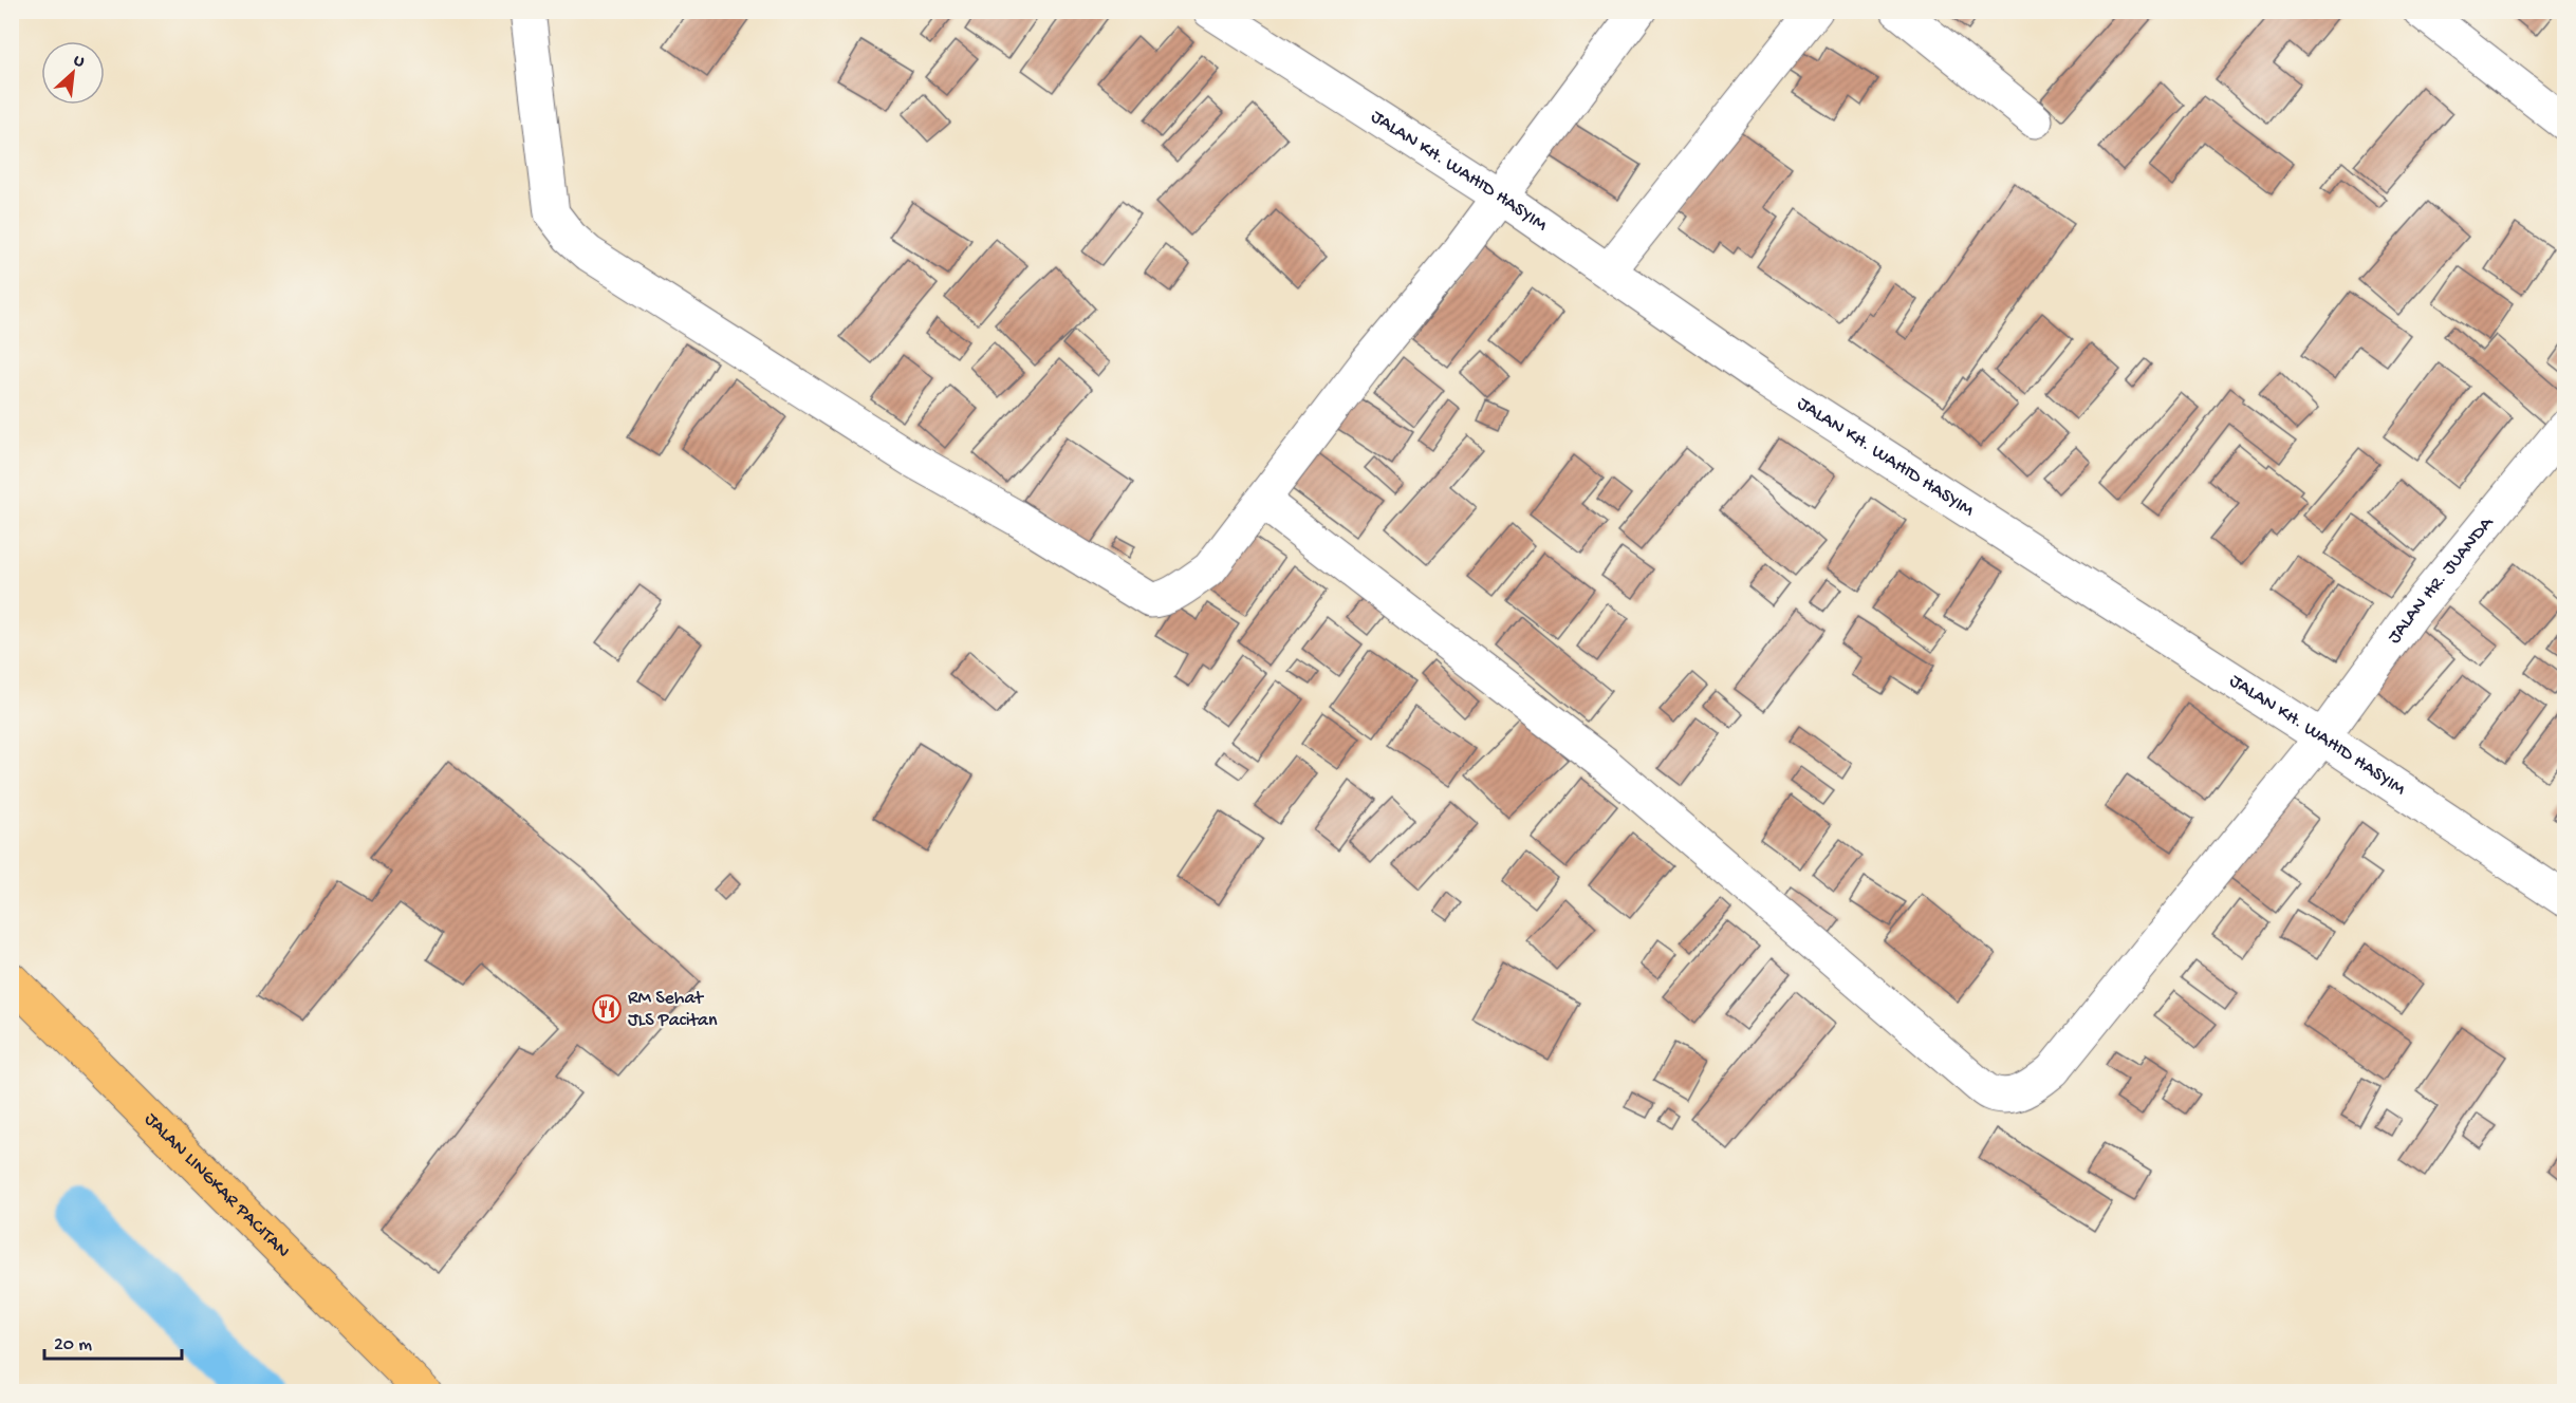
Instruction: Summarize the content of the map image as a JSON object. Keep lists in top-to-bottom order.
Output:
{
  "streets": {
    "highway": ["JALAN LINGKAR PACITAN"],
    "street": ["JALAN KH. WAHID HASYIM", "JALAN HR. JUANDA"]
  },
  "crossings": [
    ["JALAN KH. WAHID HASYIM", "JALAN HR. JUANDA"]
  ],
  "places": {
    "restaurant": ["RM Sehat JLS Pacitan"]
  },
  "scale_bar": "20 m",
  "north": "top right"
}
